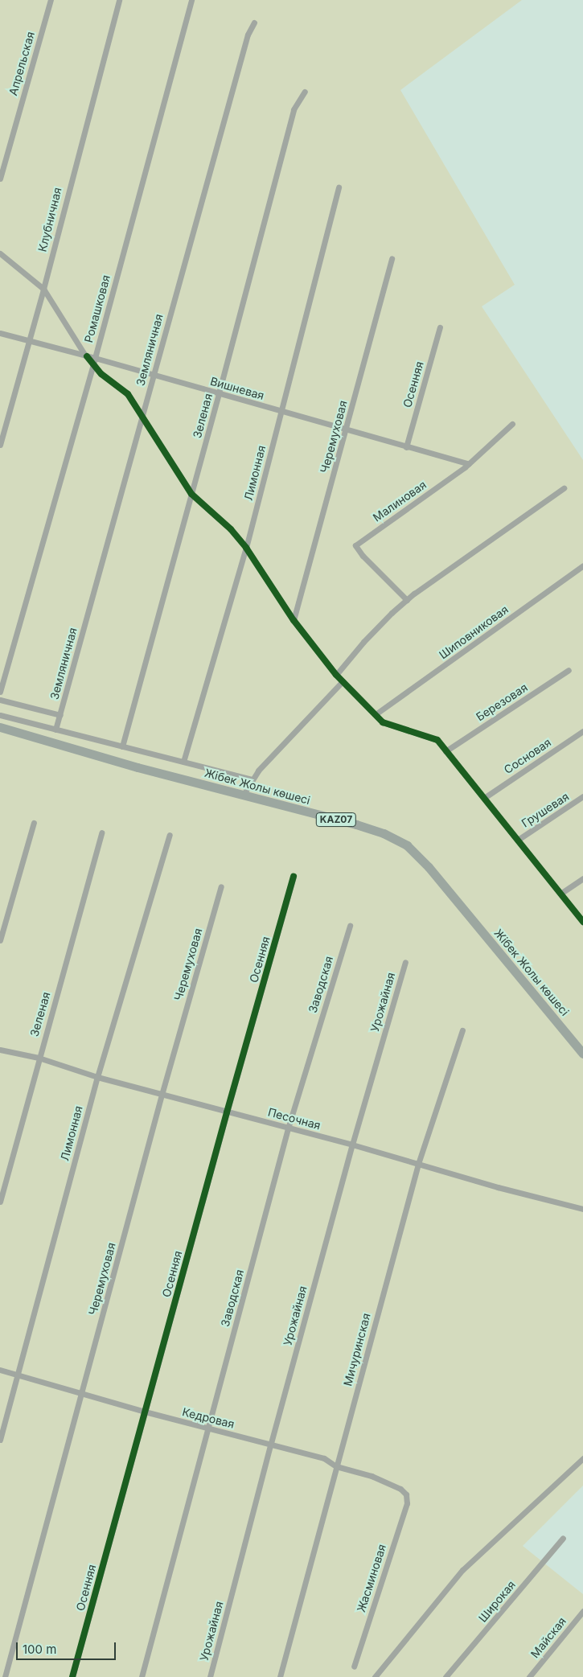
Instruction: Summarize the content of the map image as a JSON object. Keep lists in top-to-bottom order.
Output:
{
  "streets": {
    "highway": ["Жібек Жолы көшесі", "KAZ07"],
    "street": [
      "Апрельская",
      "Клубничная",
      "Ромашковая",
      "Земляничная",
      "Осенняя",
      "Вишневая",
      "Зеленая",
      "Черемуховая",
      "Лимонная",
      "Малиновая",
      "Шиповниковая",
      "Березовая",
      "Сосновая",
      "Грушевая",
      "Заводская",
      "Урожайная",
      "Песочная",
      "Мичуринская",
      "Кедровая",
      "Жасминовая",
      "Широкая",
      "Майская"
    ]
  },
  "crossings": [
    ["Клубничная", "Вишневая"],
    ["Ромашковая", "Вишневая"],
    ["Земляничная", "Вишневая"],
    ["Осенняя", "Вишневая"],
    ["Осенняя", "Песочная"],
    ["Осенняя", "Кедровая"],
    ["Вишневая", "Зеленая"],
    ["Вишневая", "Черемуховая"],
    ["Вишневая", "Лимонная"],
    ["Вишневая", "Малиновая"],
    ["Зеленая", "Песочная"],
    ["Черемуховая", "Песочная"],
    ["Черемуховая", "Кедровая"],
    ["Лимонная", "Песочная"],
    ["Лимонная", "Кедровая"],
    ["Заводская", "Песочная"],
    ["Заводская", "Кедровая"],
    ["Урожайная", "Песочная"],
    ["Урожайная", "Кедровая"],
    ["Песочная", "Мичуринская"],
    ["Мичуринская", "Кедровая"],
    ["Кедровая", "Жасминовая"]
  ],
  "scale_bar": "100 m"
}
